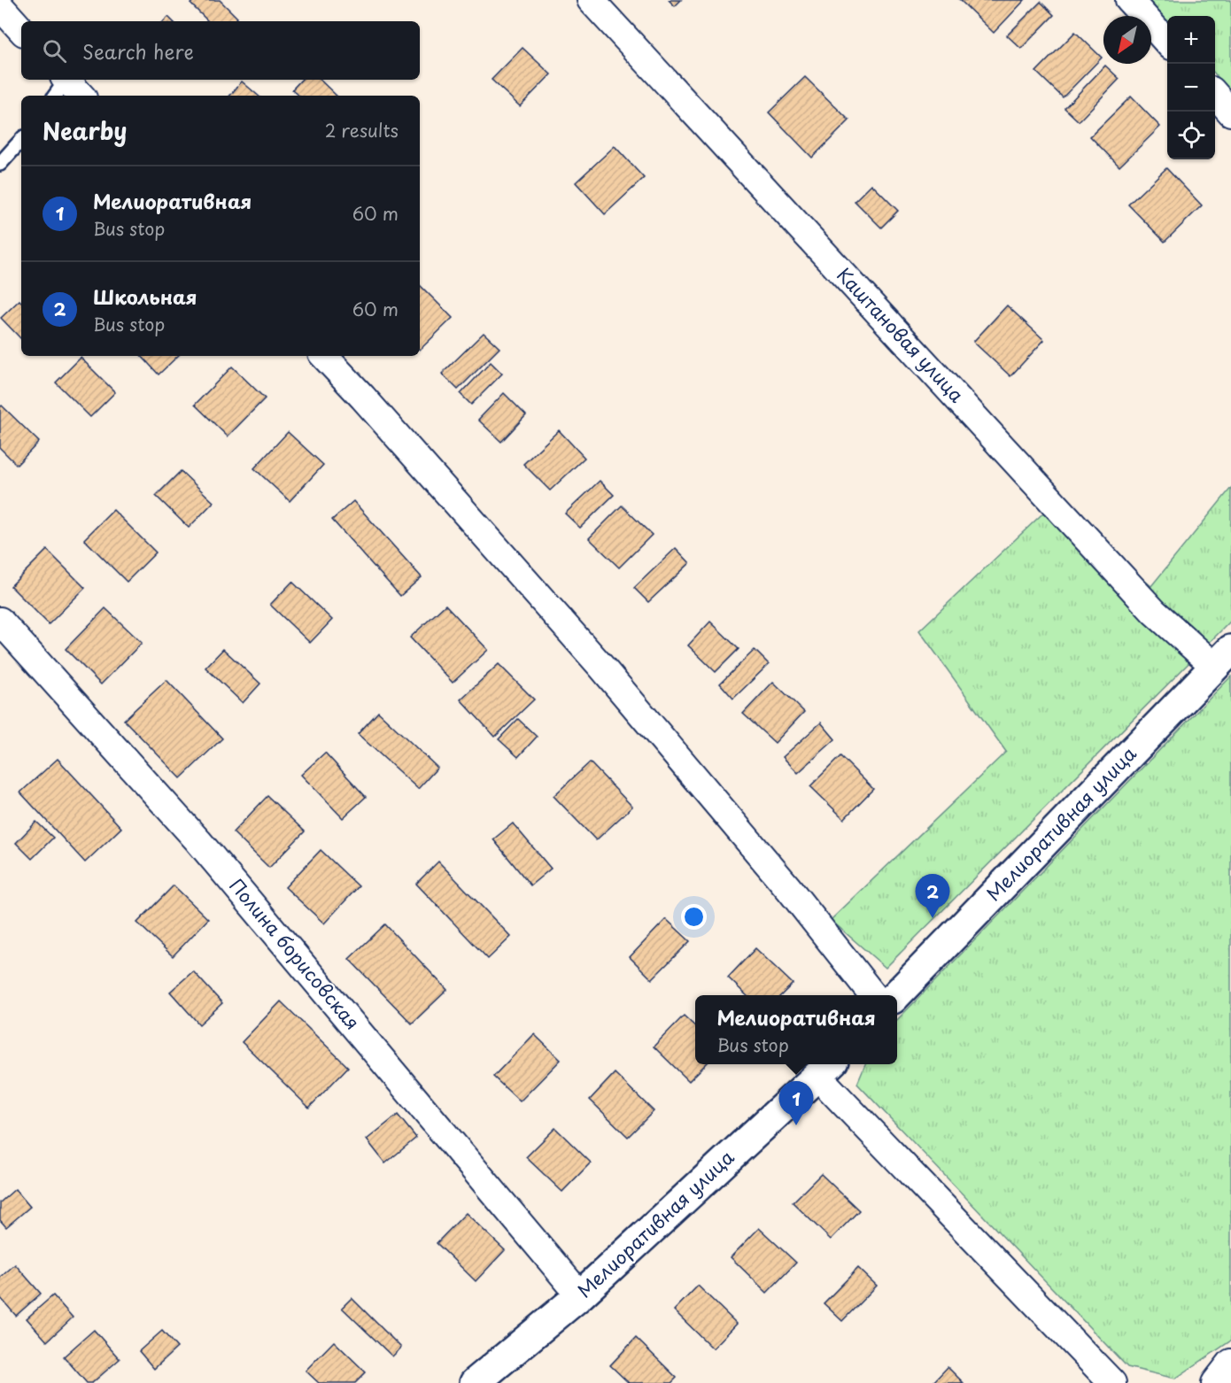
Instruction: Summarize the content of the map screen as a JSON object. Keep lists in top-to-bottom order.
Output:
{
  "streets": {
    "street": ["Каштановая улица", "Мелиоративная улица", "Полина борисовская"]
  },
  "crossings": [
    ["Каштановая улица", "Мелиоративная улица"],
    ["Мелиоративная улица", "Полина борисовская"]
  ],
  "north": "bottom left",
  "page": {
    "map_buttons": ["+", "−"],
    "search": "Search here",
    "heading": ["Nearby", "2 results"],
    "list": [
      {
        "mark": "1",
        "name": "Мелиоративная",
        "note": "Bus stop",
        "value": "60 m"
      },
      {
        "mark": "2",
        "name": "Школьная",
        "note": "Bus stop",
        "value": "60 m"
      }
    ],
    "pins": ["2", "1"],
    "popup": ["Мелиоративная", "Bus stop"]
  }
}
